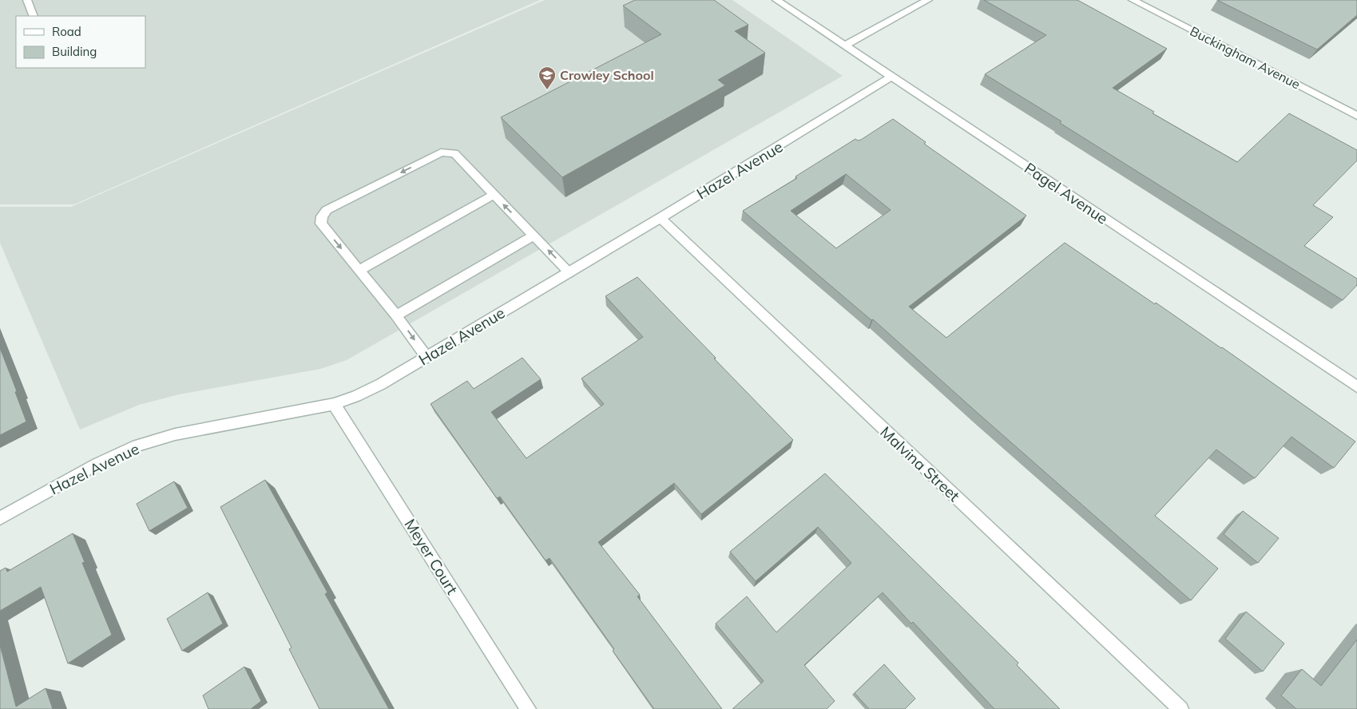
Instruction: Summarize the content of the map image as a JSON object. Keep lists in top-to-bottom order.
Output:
{
  "streets": {
    "street": [
      "Buckingham Avenue",
      "Hazel Avenue",
      "Pagel Avenue",
      "Malvina Street",
      "Meyer Court"
    ]
  },
  "crossings": [
    ["Hazel Avenue", "Pagel Avenue"],
    ["Hazel Avenue", "Malvina Street"],
    ["Hazel Avenue", "Meyer Court"]
  ],
  "places": {
    "school or university": ["Crowley School"]
  },
  "legend": ["Road", "Building"]
}
